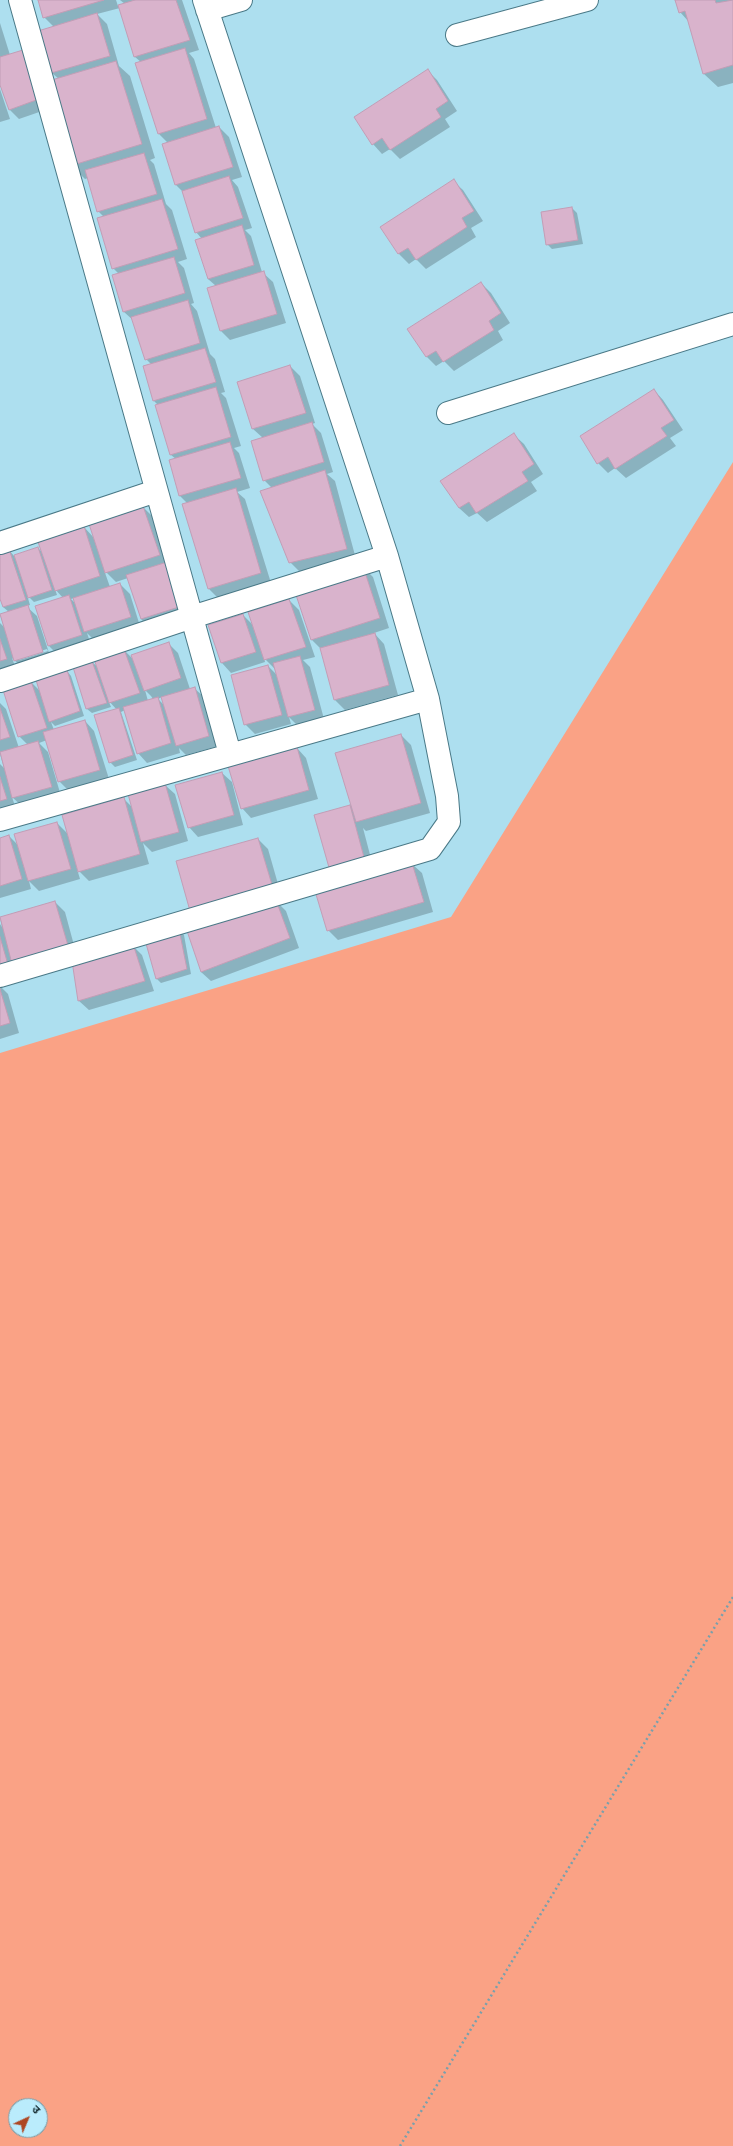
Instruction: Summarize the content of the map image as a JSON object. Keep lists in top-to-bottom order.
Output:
{
  "north": "top right"
}
